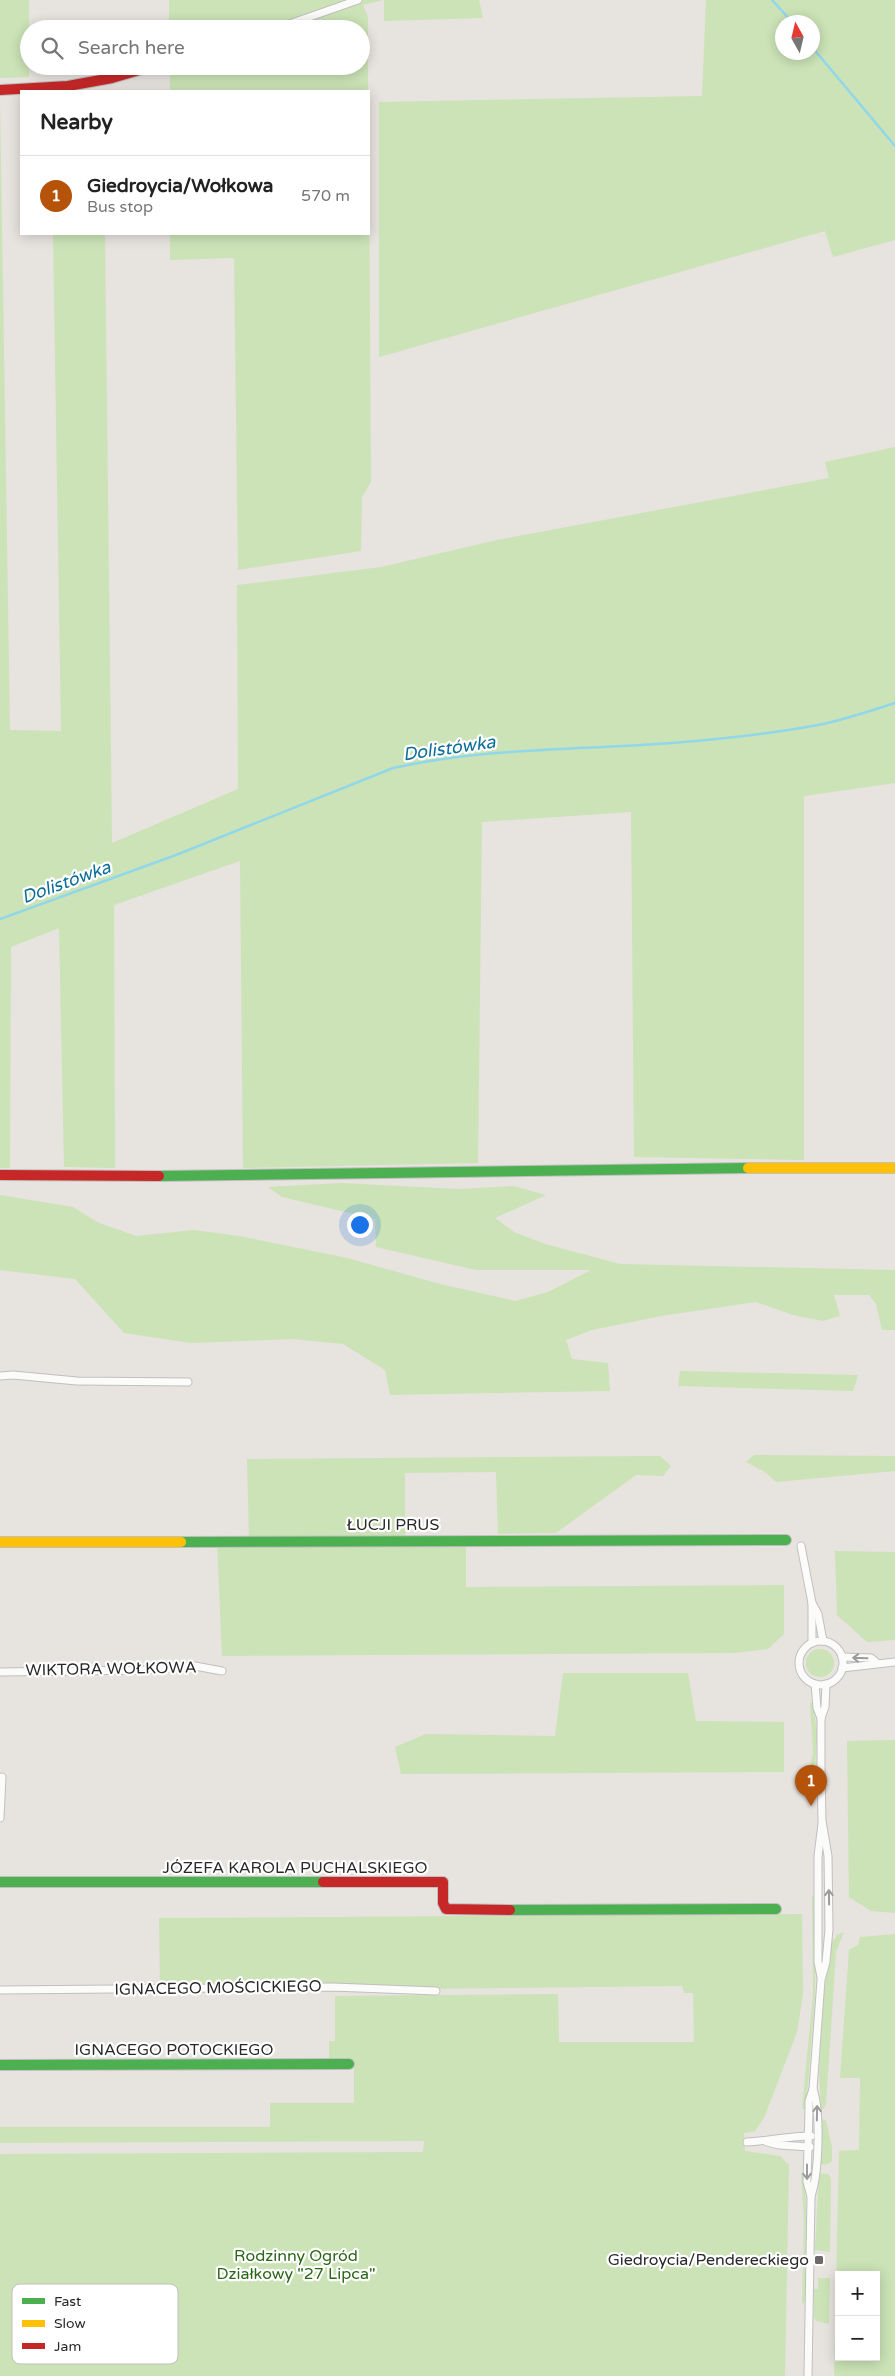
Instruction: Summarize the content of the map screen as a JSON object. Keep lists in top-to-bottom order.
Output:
{
  "streets": {
    "street": [
      "ŁUCJI PRUS",
      "WIKTORA WOŁKOWA",
      "JÓZEFA KAROLA PUCHALSKIEGO",
      "IGNACEGO MOŚCICKIEGO",
      "IGNACEGO POTOCKIEGO"
    ]
  },
  "water": ["Dolistówka"],
  "parks": ["Rodzinny Ogród Działkowy \"27 Lipca\""],
  "places": {
    "transit": ["Giedroycia/Pendereckiego"]
  },
  "legend": ["Fast", "Slow", "Jam"],
  "north": "top",
  "page": {
    "search": "Search here",
    "heading": "Nearby",
    "list": [
      {
        "mark": "1",
        "name": "Giedroycia/Wołkowa",
        "note": "Bus stop",
        "value": "570 m"
      }
    ],
    "pins": "1",
    "map_buttons": ["+", "−"]
  }
}
